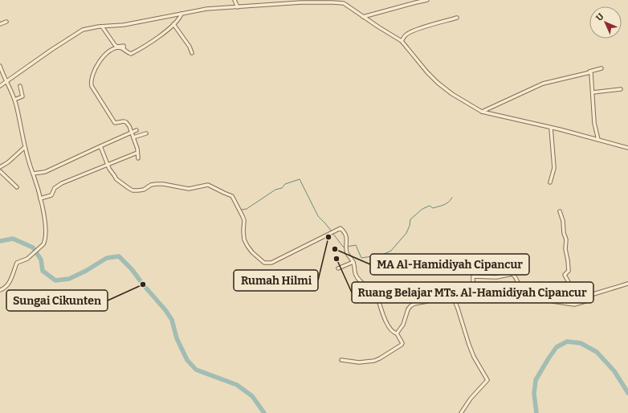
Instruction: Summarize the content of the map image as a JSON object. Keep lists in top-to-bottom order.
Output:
{
  "places": [
    "Rumah Hilmi",
    "MA Al-Hamidiyah Cipancur",
    "Ruang Belajar MTs. Al-Hamidiyah Cipancur",
    "Sungai Cikunten"
  ],
  "north": "top left"
}
